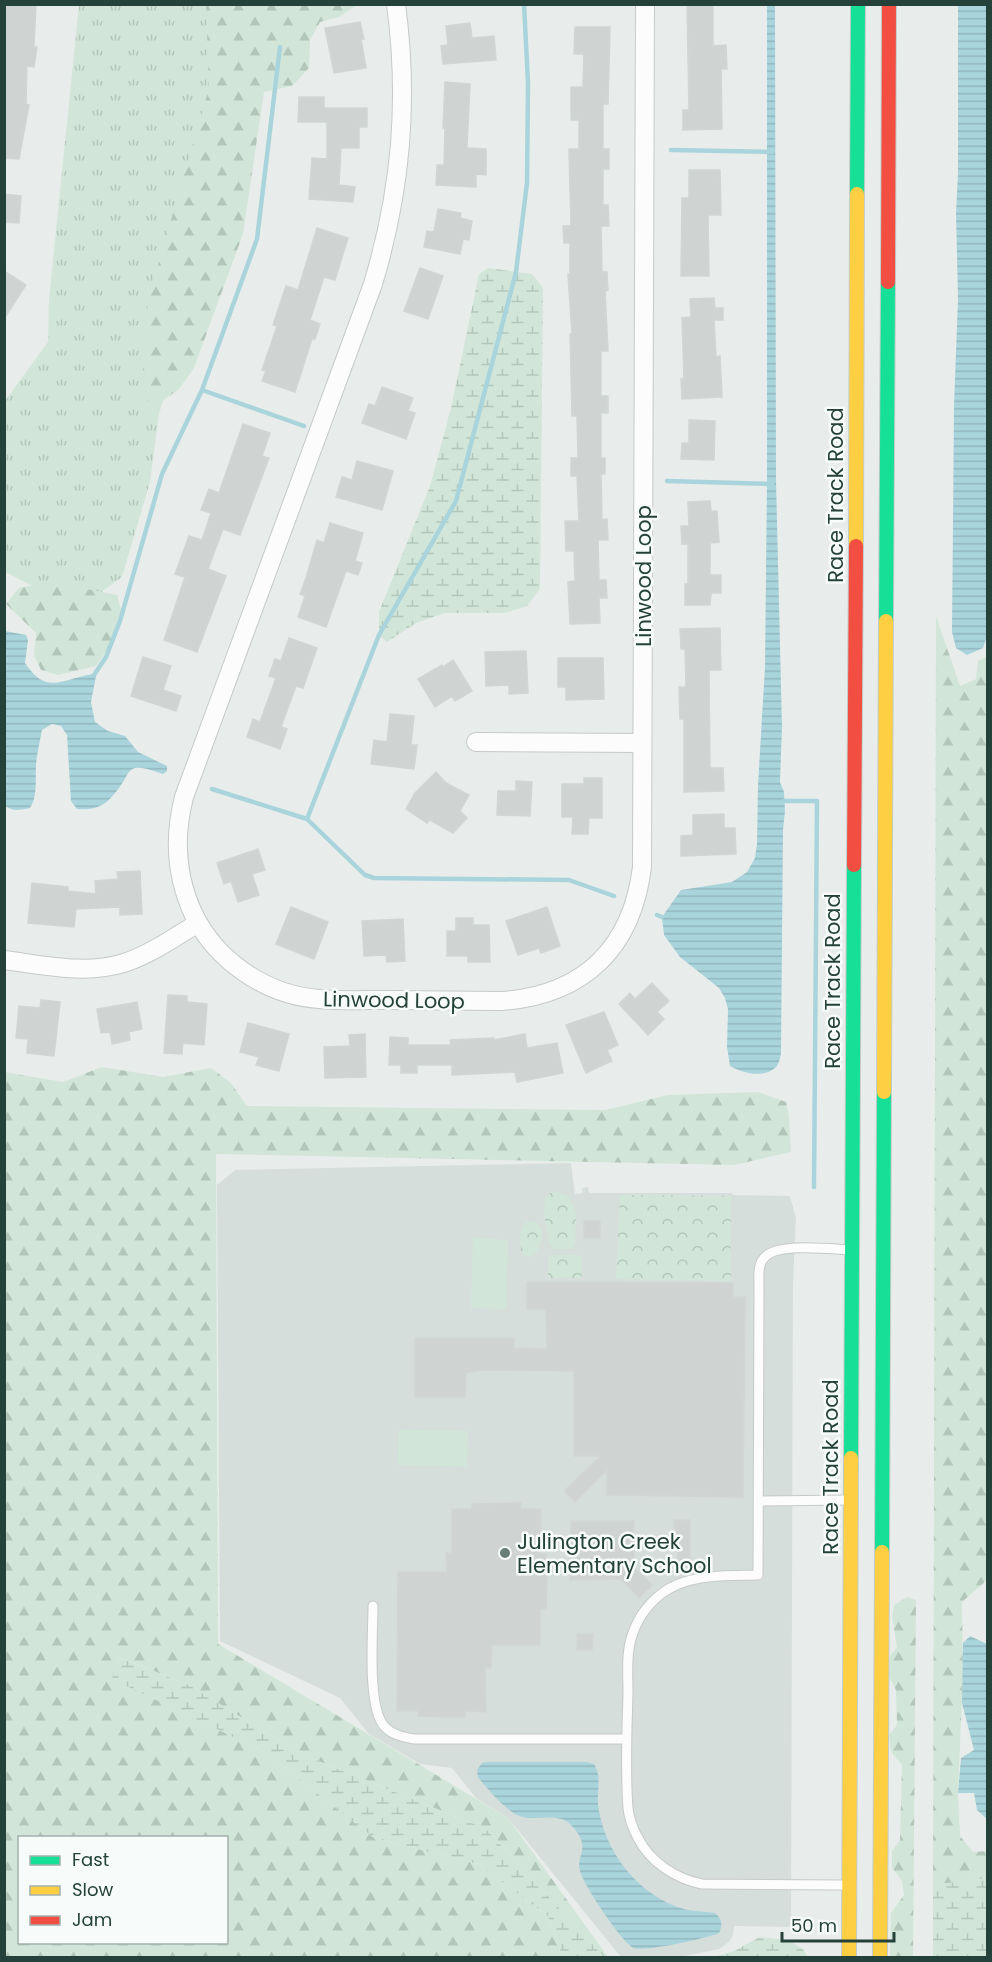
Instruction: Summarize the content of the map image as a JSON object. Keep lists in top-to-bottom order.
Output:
{
  "streets": {
    "main road": ["Race Track Road"],
    "street": ["Linwood Loop"]
  },
  "places": ["Julington Creek Elementary School"],
  "legend": ["Fast", "Slow", "Jam"],
  "scale_bar": "50 m"
}
